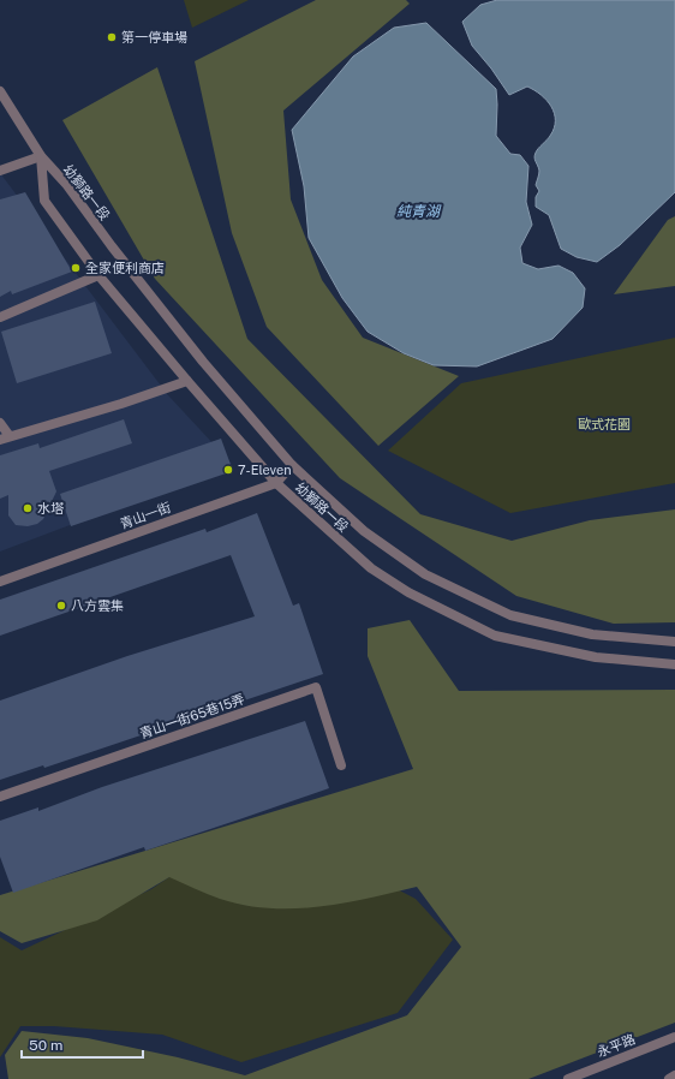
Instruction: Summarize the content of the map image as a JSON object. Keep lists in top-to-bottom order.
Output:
{
  "streets": {
    "street": [
      "幼獅路一段",
      "青山一街",
      "青山一街65巷15弄",
      "永平路"
    ]
  },
  "crossings": [
    ["幼獅路一段", "青山一街"]
  ],
  "water": ["純青湖"],
  "parks": ["歐式花園"],
  "places": [
    "第一停車場",
    "全家便利商店",
    "7-Eleven",
    "水塔",
    "八方雲集"
  ],
  "scale_bar": "50 m"
}
